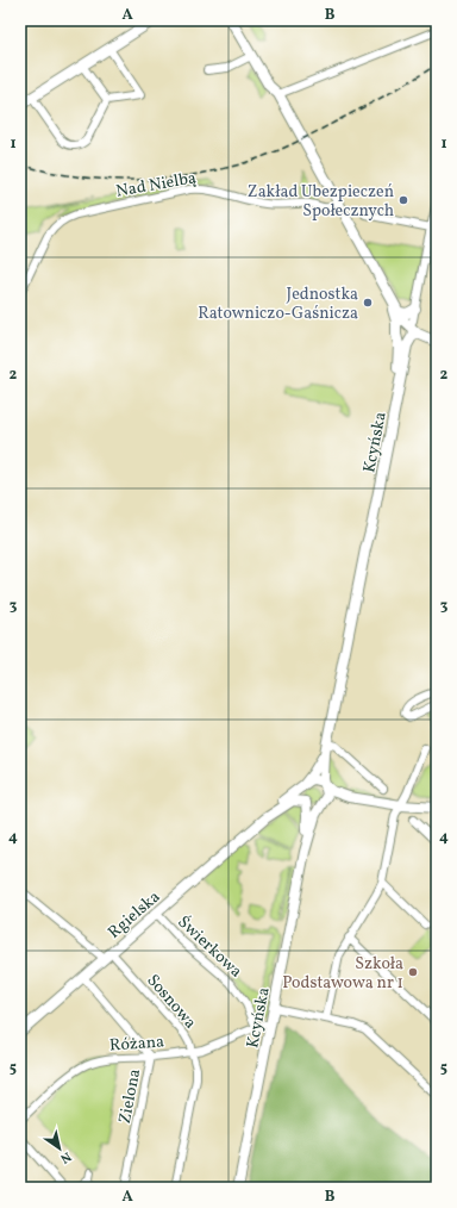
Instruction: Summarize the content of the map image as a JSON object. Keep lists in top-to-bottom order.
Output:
{
  "streets": {
    "street": [
      "Nad Nielbą",
      "Kcyńska",
      "Rgielska",
      "Świerkowa",
      "Sosnowa",
      "Różana",
      "Zielona"
    ]
  },
  "crossings": [
    ["Kcyńska", "Rgielska"],
    ["Kcyńska", "Różana"],
    ["Rgielska", "Świerkowa"],
    ["Rgielska", "Sosnowa"],
    ["Rgielska", "Zielona"],
    ["Świerkowa", "Różana"],
    ["Sosnowa", "Różana"],
    ["Różana", "Zielona"]
  ],
  "places": ["Zakład Ubezpieczeń Społecznych", "Jednostka Ratowniczo-Gaśnicza", "Szkoła Podstawowa nr 1"],
  "north": "bottom right",
  "grid": {
    "columns": ["A", "B"],
    "rows": [
      "1",
      "2",
      "3",
      "4",
      "5"
    ]
  }
}
